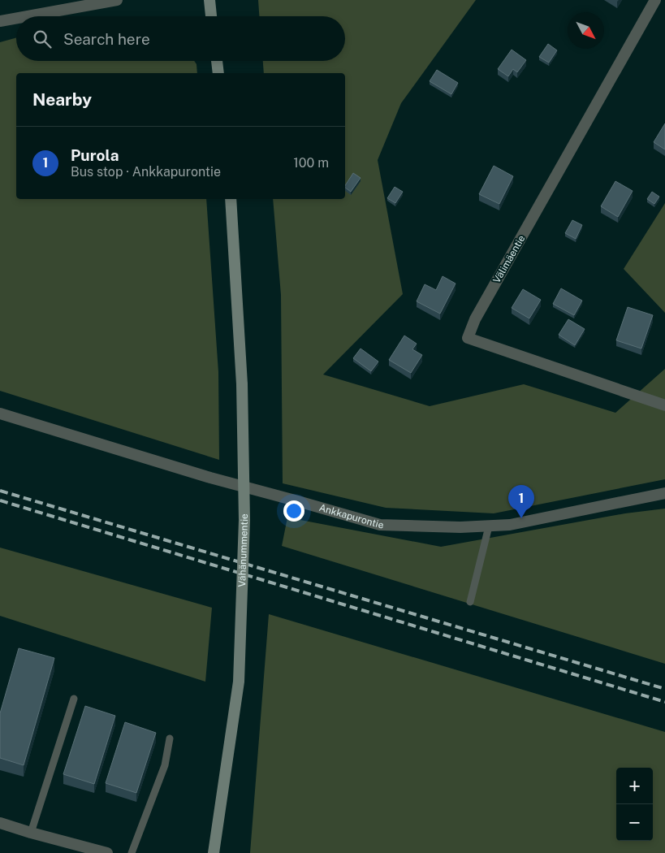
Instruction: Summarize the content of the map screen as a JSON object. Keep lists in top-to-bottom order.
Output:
{
  "streets": {
    "main road": ["Vähänummentie"],
    "street": ["Välimäentie", "Ankkapurontie"]
  },
  "north": "bottom right",
  "page": {
    "search": "Search here",
    "heading": "Nearby",
    "list": [
      {
        "mark": "1",
        "name": "Purola",
        "note": "Bus stop · Ankkapurontie",
        "value": "100 m"
      }
    ],
    "pins": "1",
    "map_buttons": ["+", "−"]
  }
}
